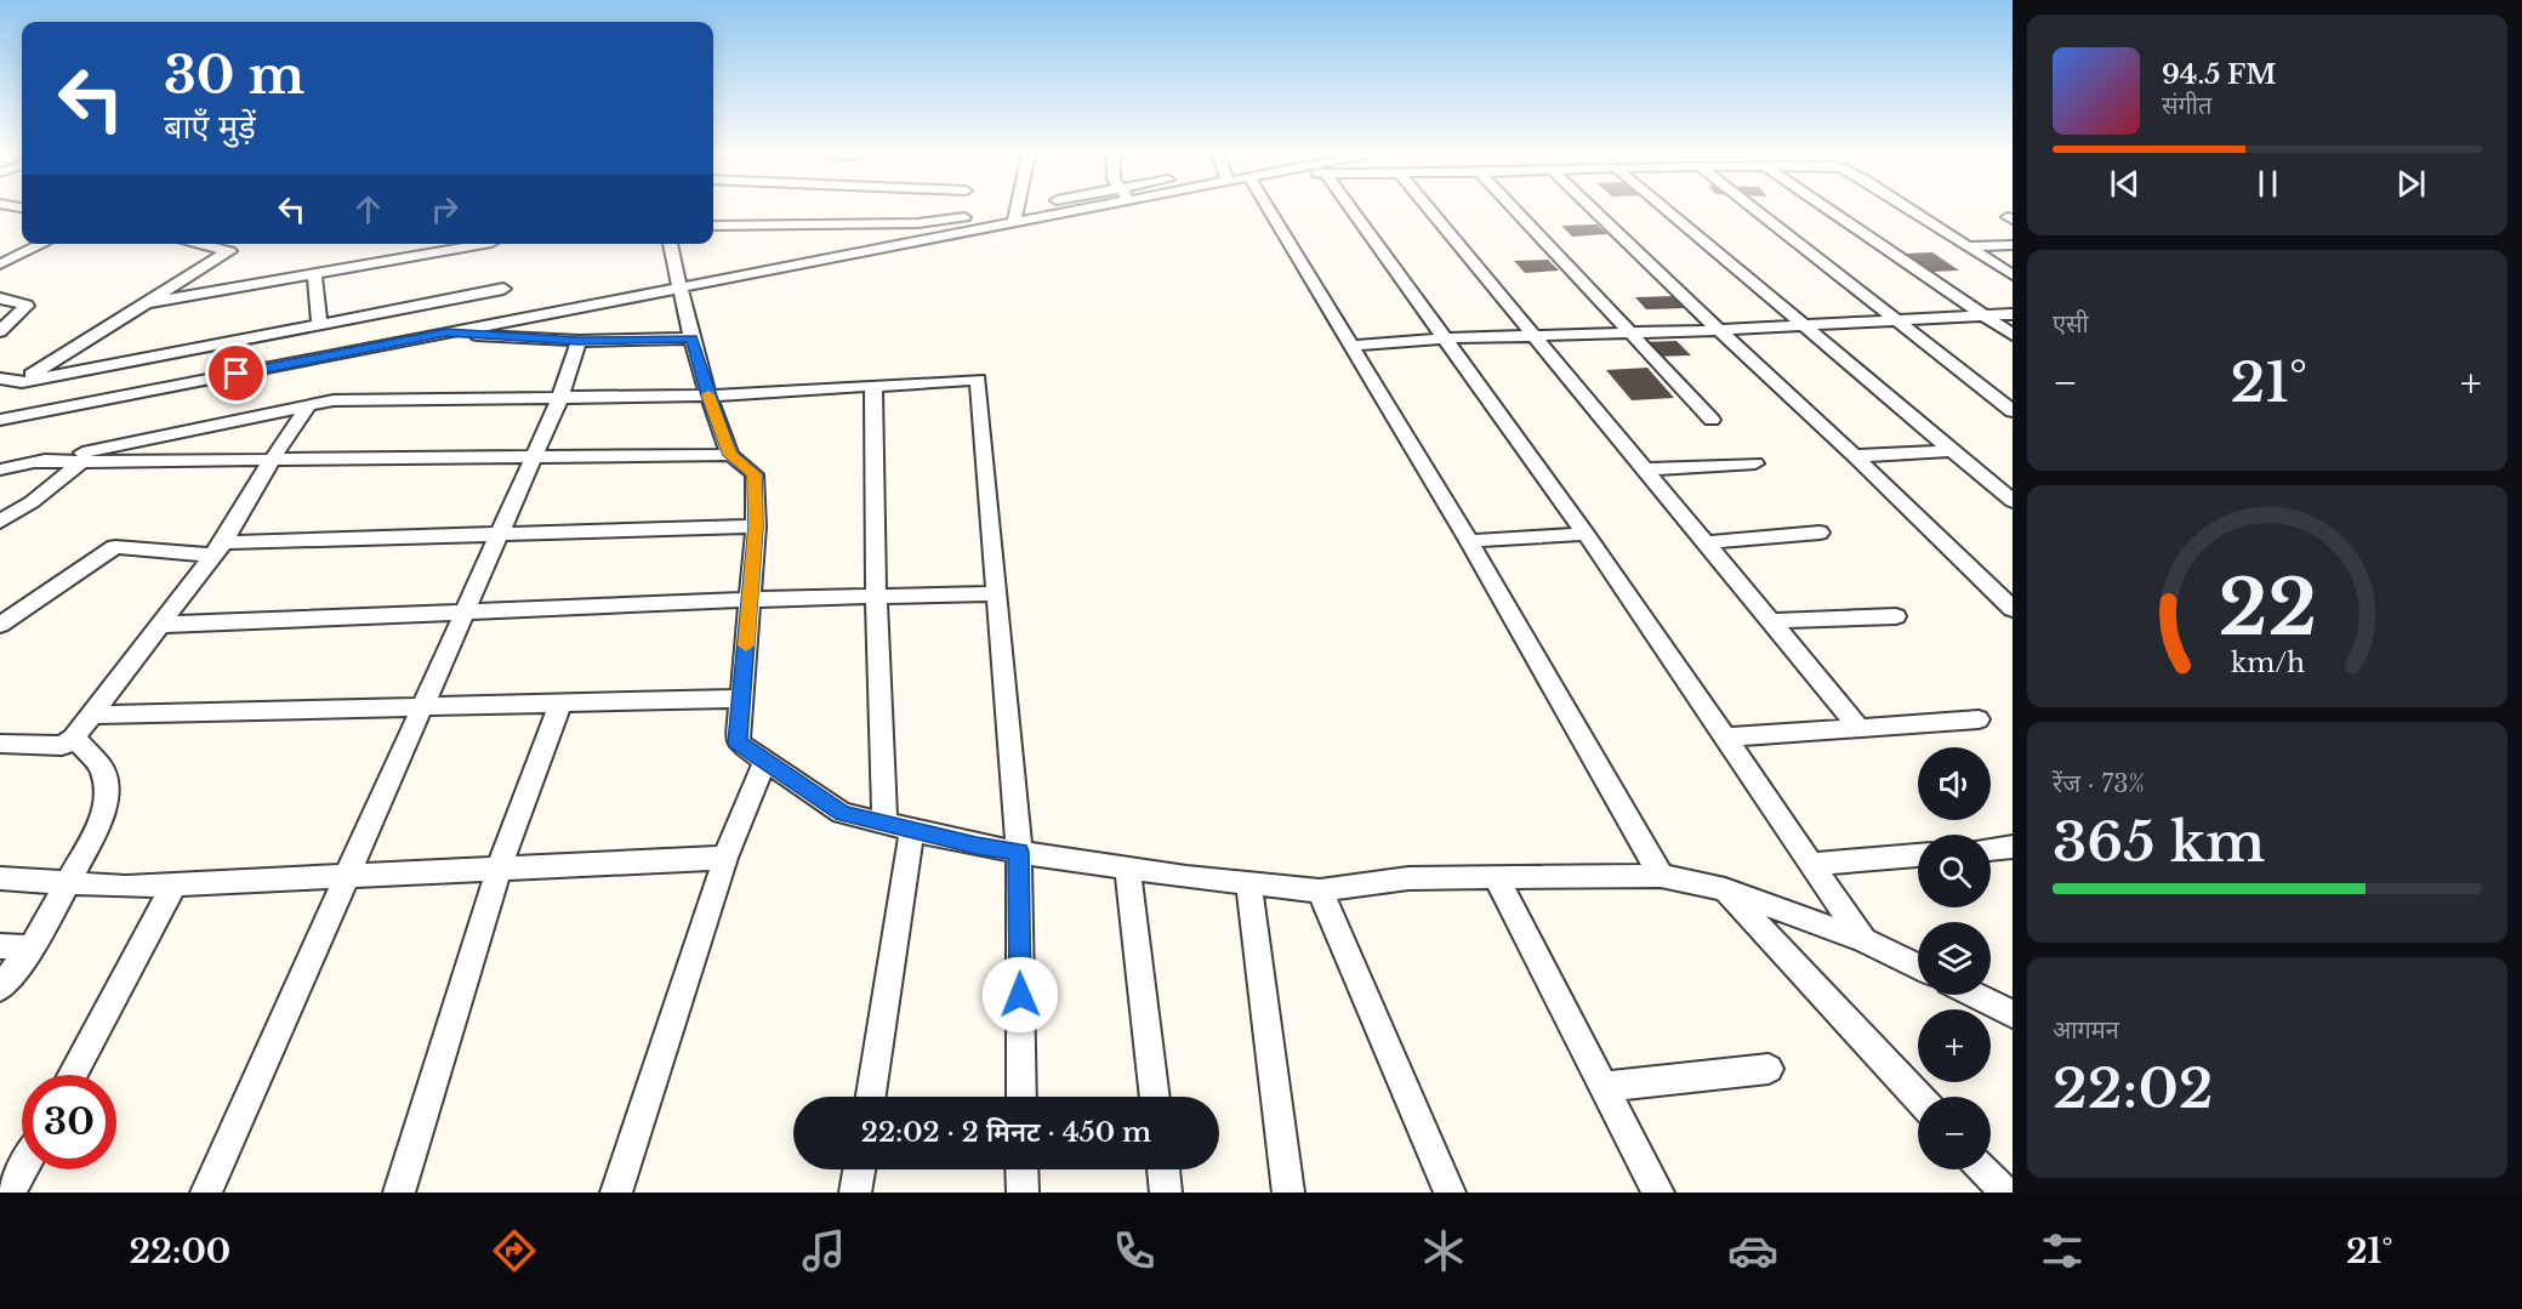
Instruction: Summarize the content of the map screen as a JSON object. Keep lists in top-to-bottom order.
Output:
{
  "page": {
    "turn": ["30 m", "बाएँ मुड़ें"],
    "song": ["94.5 FM", "संगीत"],
    "tile": [
      "एसी",
      ["रेंज · 73%", "365 km"],
      ["आगमन", "22:02"]
    ],
    "heat": ["−", "21°", "+"],
    "map_buttons": ["+", "−"],
    "limit": "30",
    "trip": "22:02 · 2 मिनट · 450 m",
    "tabs": ["22:00", "21°"],
    "gauge": ["22", "km/h"]
  }
}
